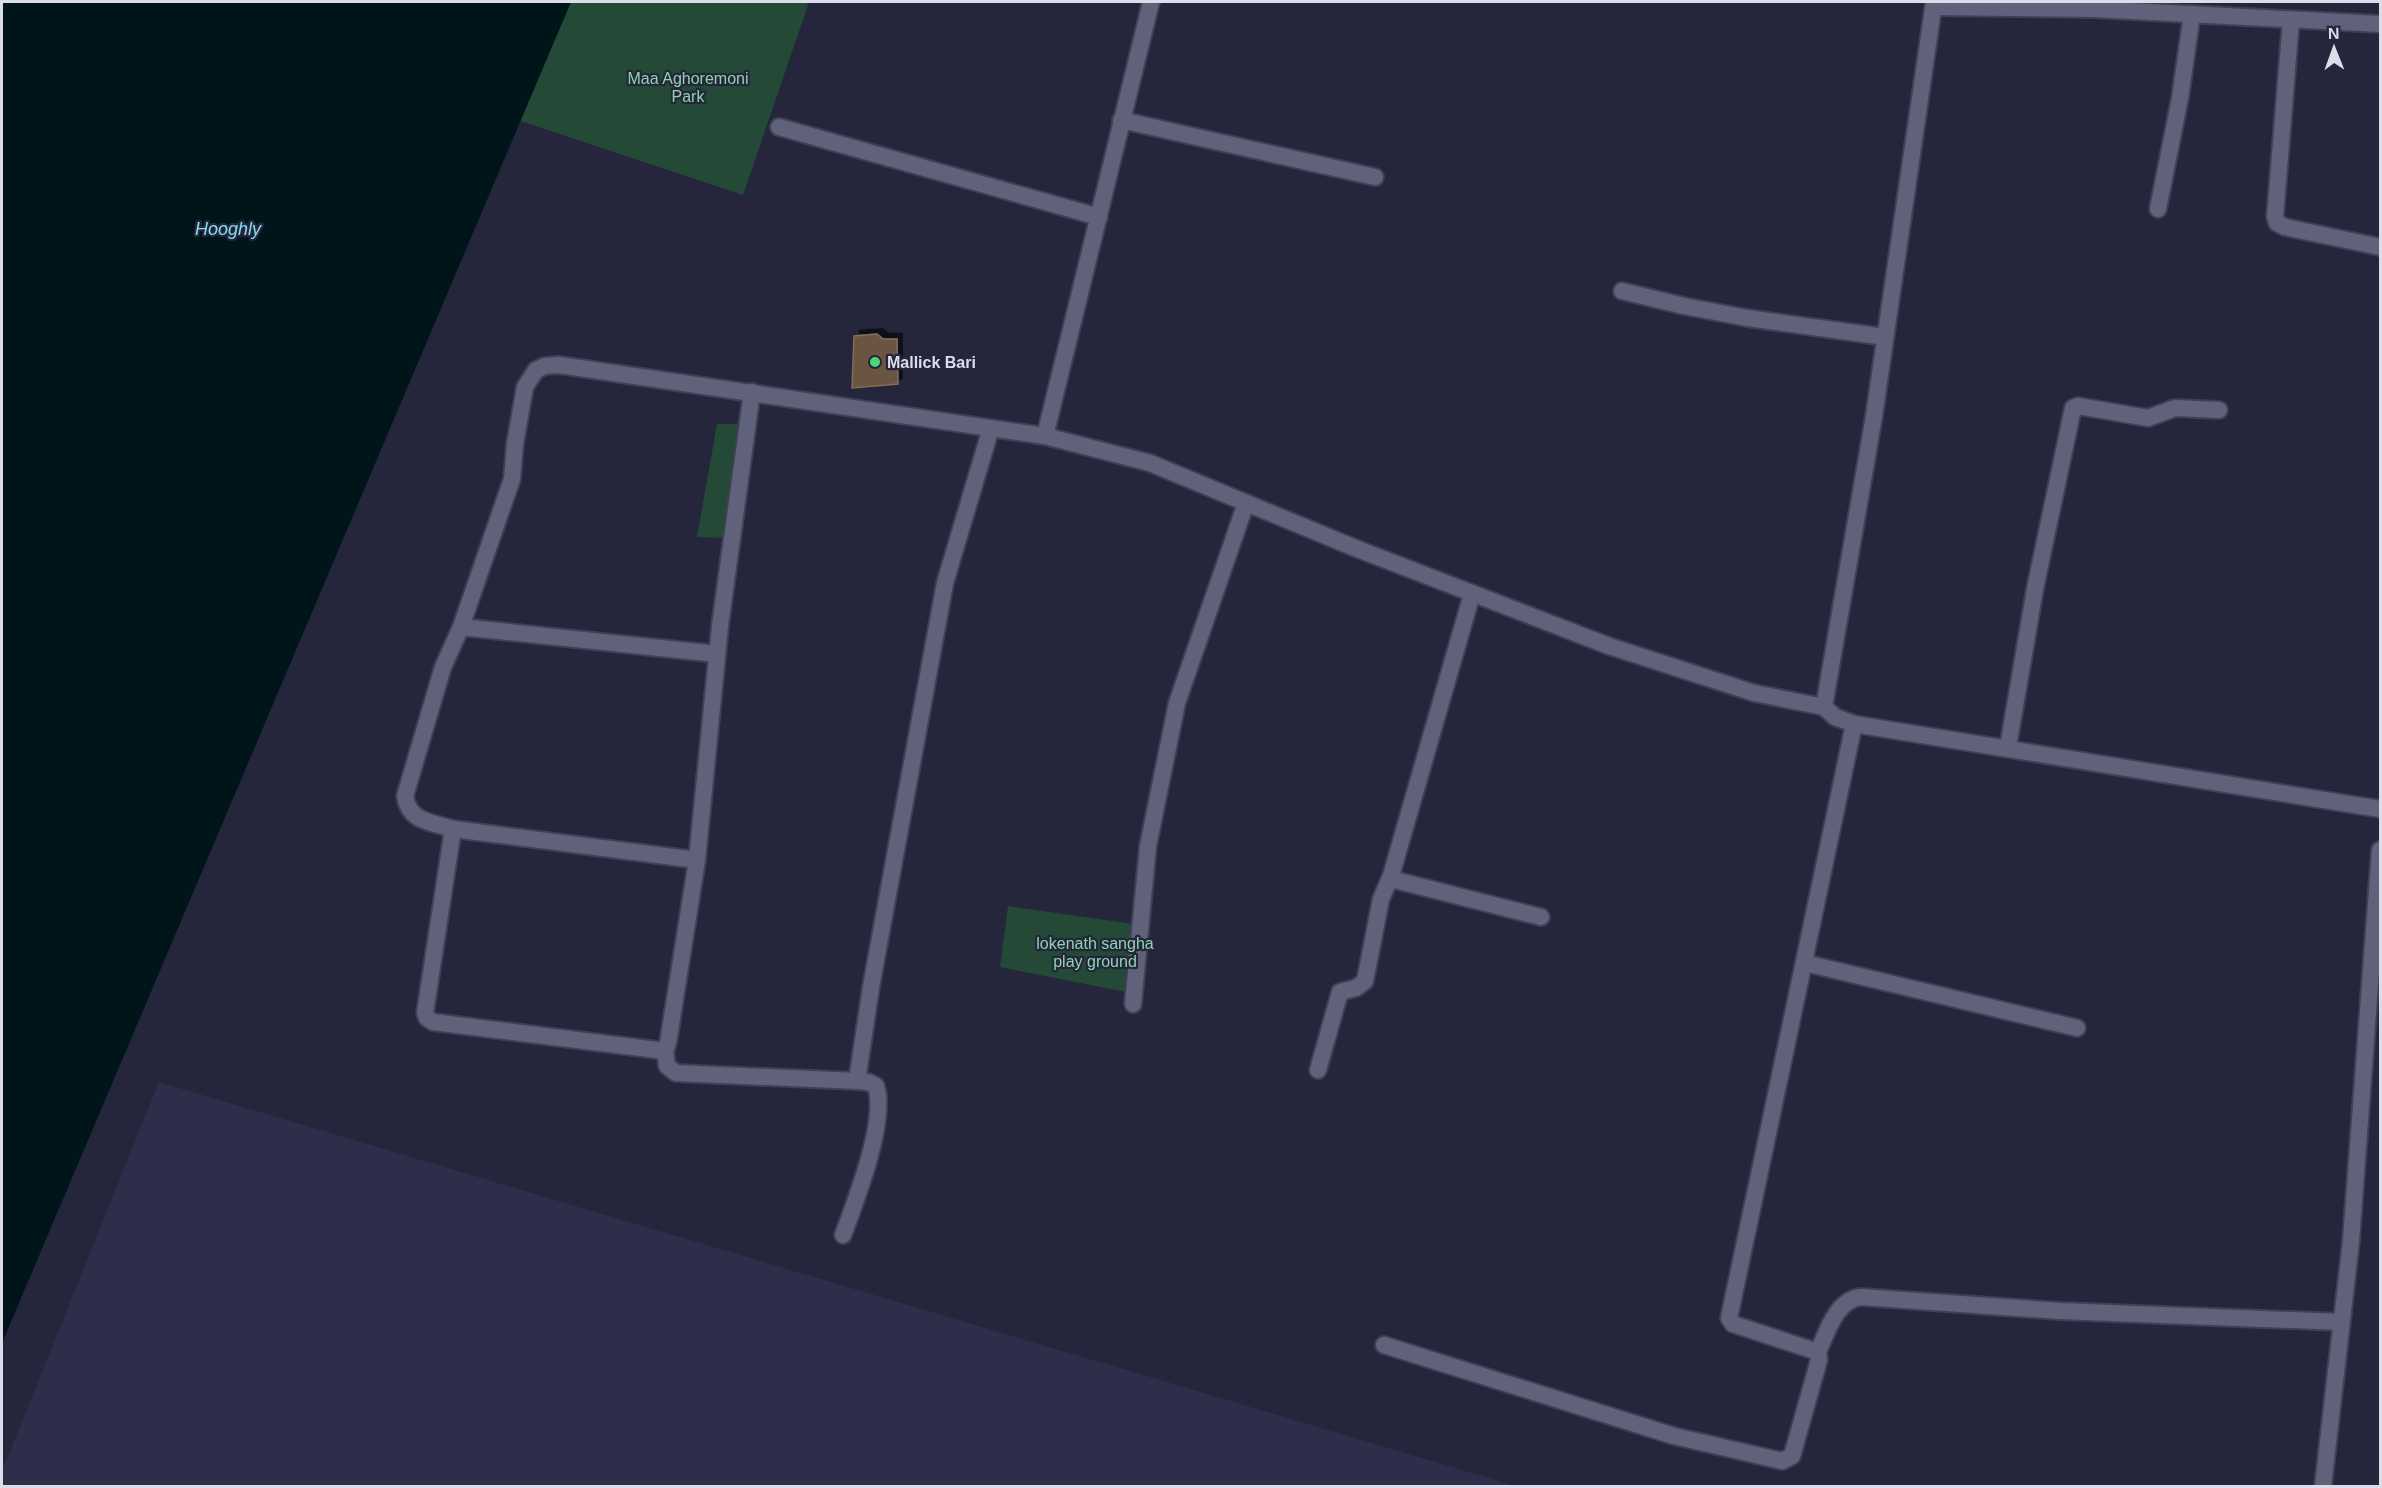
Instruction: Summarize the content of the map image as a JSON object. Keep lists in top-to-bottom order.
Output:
{
  "water": ["Hooghly"],
  "parks": ["Maa Aghoremoni Park", "lokenath sangha play ground"],
  "places": ["Mallick Bari"],
  "north": "top"
}
